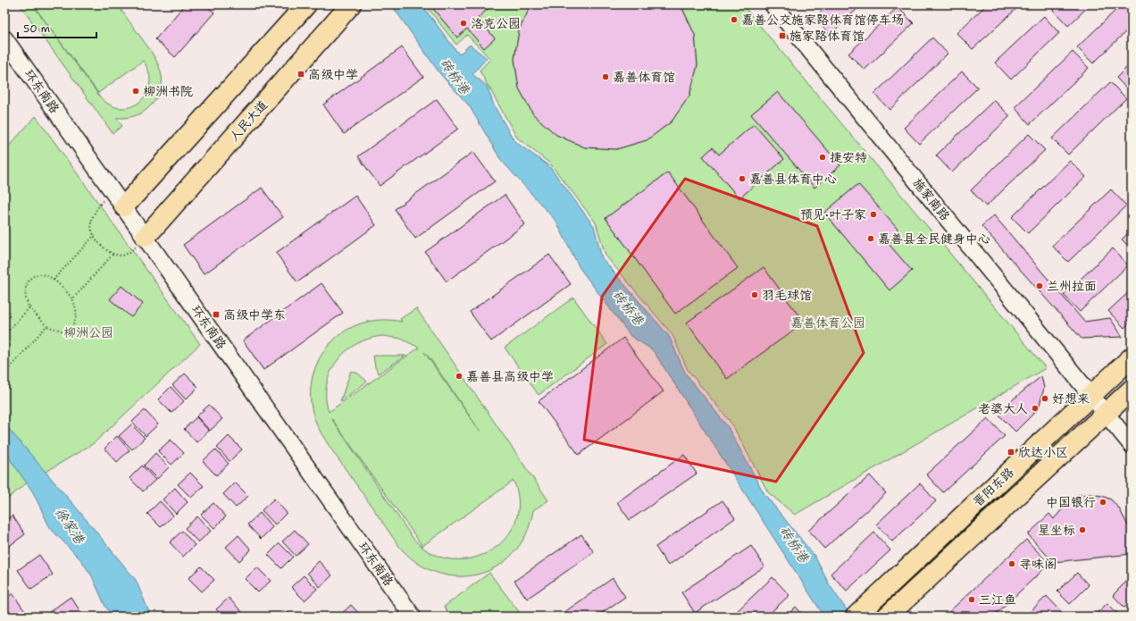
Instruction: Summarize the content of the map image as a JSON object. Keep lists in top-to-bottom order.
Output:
{
  "streets": {
    "main road": ["人民大道", "晋阳东路"],
    "street": ["环东南路", "施家南路"]
  },
  "crossings": [
    ["环东南路", "人民大道"],
    ["施家南路", "晋阳东路"]
  ],
  "water": ["砖桥港", "徐家港"],
  "parks": ["嘉善体育公园", "柳洲公园"],
  "places": {
    "other": [
      "嘉善公交施家路体育馆停车场",
      "洛克公园",
      "嘉善体育馆",
      "柳洲书院",
      "捷安特",
      "嘉善县体育中心",
      "预见·叶子家",
      "嘉善县全民健身中心",
      "兰州拉面",
      "羽毛球馆",
      "嘉善县高级中学",
      "好想来",
      "老婆大人",
      "中国银行",
      "星坐标",
      "寻味阁",
      "三江鱼"
    ],
    "transit": [
      "施家路体育馆",
      "高级中学",
      "高级中学东",
      "欣达小区"
    ]
  },
  "scale_bar": "50 m"
}
